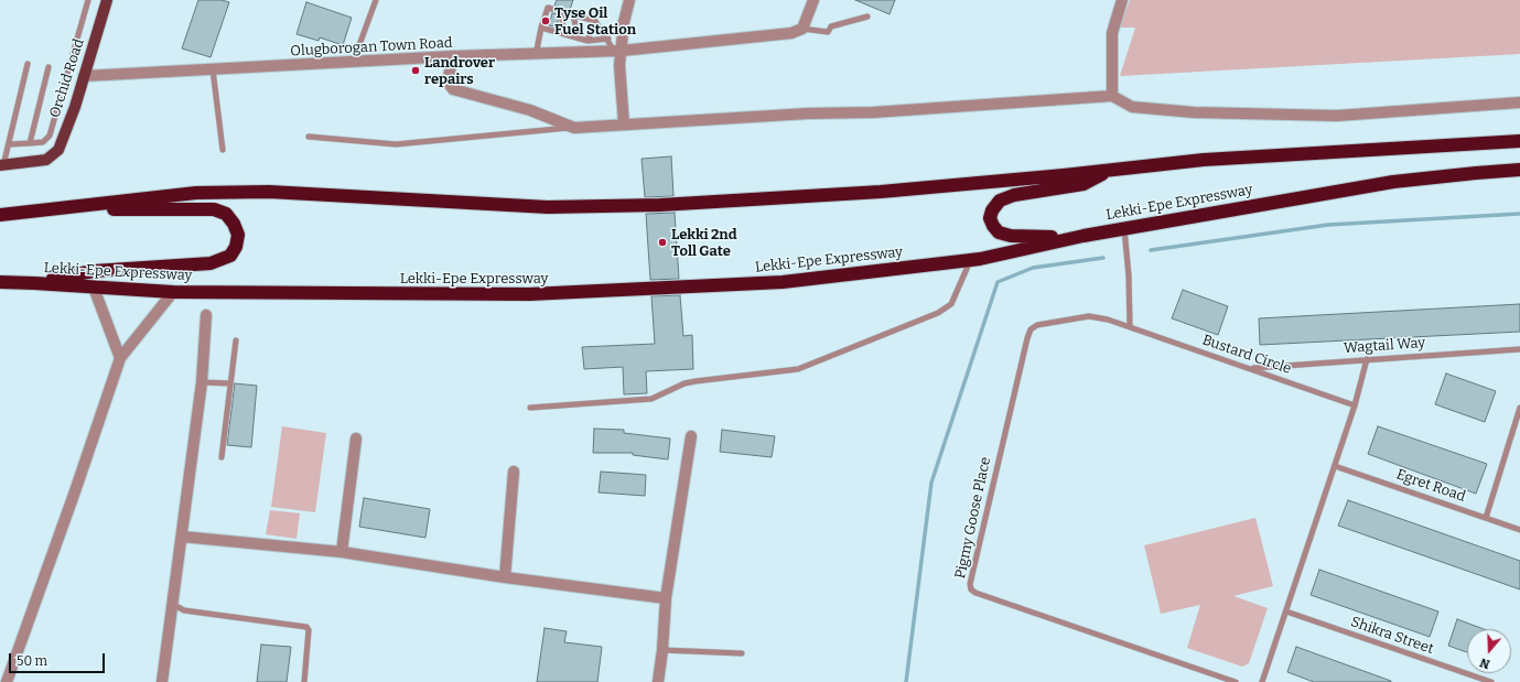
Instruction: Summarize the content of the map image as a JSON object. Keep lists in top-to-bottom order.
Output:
{
  "streets": {
    "highway": ["Lekki-Epe Expressway"],
    "main road": ["Orchid Road"],
    "street": ["Olugborogan Town Road"],
    "lane": [
      "Wagtail Way",
      "Bustard Circle",
      "Egret Road",
      "Pigmy Goose Place",
      "Shikra Street"
    ]
  },
  "crossings": [
    ["Olugborogan Town Road", "Orchid Road"],
    ["Wagtail Way", "Bustard Circle"],
    ["Bustard Circle", "Pigmy Goose Place"]
  ],
  "places": ["Tyse Oil Fuel Station", "Landrover repairs", "Lekki 2nd Toll Gate"],
  "scale_bar": "50 m",
  "north": "bottom"
}
